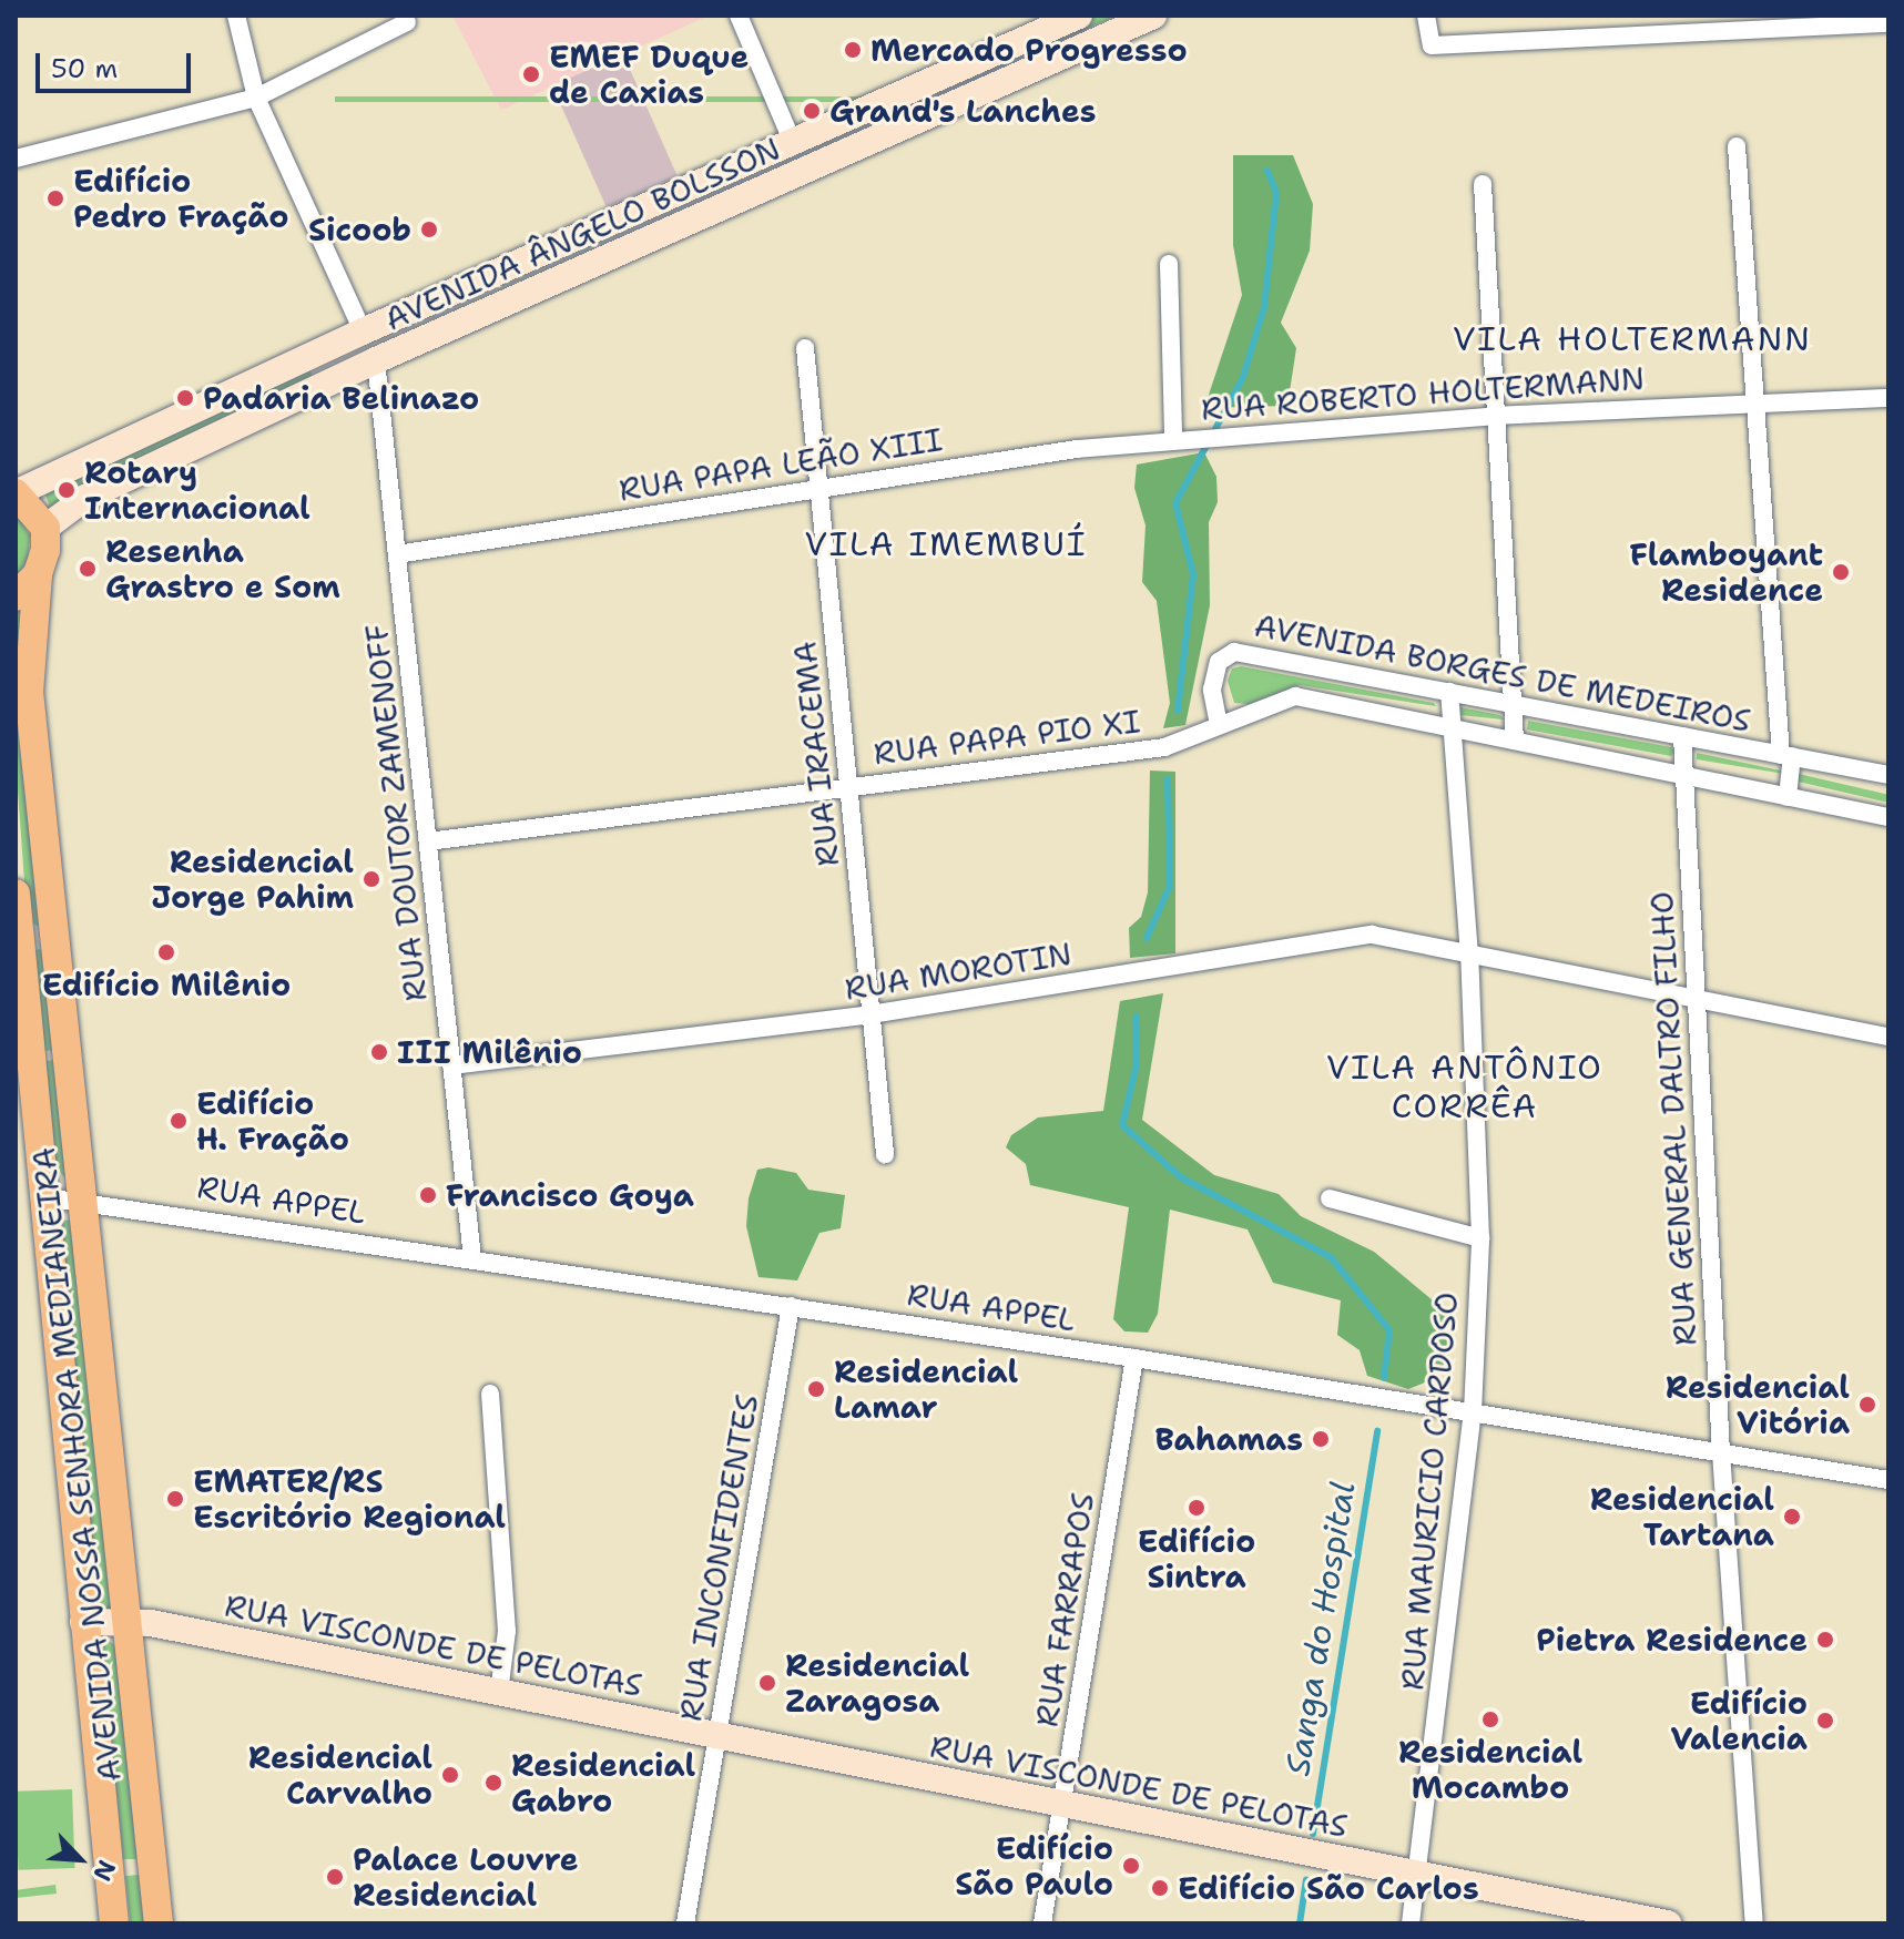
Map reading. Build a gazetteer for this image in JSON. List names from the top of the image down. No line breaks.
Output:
{"streets":{"main road":["AVENIDA ÂNGELO BOLSSON","AVENIDA NOSSA SENHORA MEDIANEIRA","RUA VISCONDE DE PELOTAS"],"street":["RUA ROBERTO HOLTERMANN","RUA PAPA LEÃO XIII","AVENIDA BORGES DE MEDEIROS","RUA PAPA PIO XI","RUA IRACEMA","RUA DOUTOR ZAMENOFF","RUA MOROTIN","RUA GENERAL DALTRO FILHO","RUA APPEL","RUA MAURICIO CARDOSO","RUA INCONFIDENTES","RUA FARRAPOS"]},"crossings":[["AVENIDA ÂNGELO BOLSSON","RUA DOUTOR ZAMENOFF"],["AVENIDA ÂNGELO BOLSSON","AVENIDA NOSSA SENHORA MEDIANEIRA"],["RUA ROBERTO HOLTERMANN","RUA PAPA LEÃO XIII"],["RUA PAPA LEÃO XIII","RUA IRACEMA"],["RUA PAPA LEÃO XIII","RUA DOUTOR ZAMENOFF"],["AVENIDA BORGES DE MEDEIROS","RUA PAPA PIO XI"],["AVENIDA BORGES DE MEDEIROS","RUA GENERAL DALTRO FILHO"],["AVENIDA BORGES DE MEDEIROS","RUA MAURICIO CARDOSO"],["RUA PAPA PIO XI","RUA IRACEMA"],["RUA PAPA PIO XI","RUA DOUTOR ZAMENOFF"],["RUA IRACEMA","RUA MOROTIN"],["RUA DOUTOR ZAMENOFF","RUA MOROTIN"],["RUA DOUTOR ZAMENOFF","RUA APPEL"],["RUA MOROTIN","RUA GENERAL DALTRO FILHO"],["RUA MOROTIN","RUA MAURICIO CARDOSO"],["RUA GENERAL DALTRO FILHO","RUA APPEL"],["RUA APPEL","AVENIDA NOSSA SENHORA MEDIANEIRA"],["RUA APPEL","RUA MAURICIO CARDOSO"],["RUA APPEL","RUA INCONFIDENTES"],["RUA APPEL","RUA FARRAPOS"],["AVENIDA NOSSA SENHORA MEDIANEIRA","RUA VISCONDE DE PELOTAS"],["RUA MAURICIO CARDOSO","RUA VISCONDE DE PELOTAS"],["RUA INCONFIDENTES","RUA VISCONDE DE PELOTAS"],["RUA FARRAPOS","RUA VISCONDE DE PELOTAS"]],"districts":["VILA HOLTERMANN","VILA IMEMBUÍ","VILA ANTÔNIO CORRÊA"],"water":["Sanga do Hospital"],"places":["Mercado Progresso","EMEF Duque de Caxias","Grand's Lanches","Edifício Pedro Fração","Sicoob","Padaria Belinazo","Rotary Internacional","Resenha Grastro e Som","Flamboyant Residence","Residencial Jorge Pahim","Edifício Milênio","III Milênio","Edifício H. Fração","Francisco Goya","Residencial Lamar","Residencial Vitória","Bahamas","EMATER/RS Escritório Regional","Edifício Sintra","Residencial Tartana","Pietra Residence","Residencial Zaragosa","Residencial Mocambo","Edifício Valencia","Residencial Carvalho","Residencial Gabro","Edifício São Paulo","Palace Louvre Residencial","Edifício São Carlos"],"scale_bar":"50 m","north":"bottom right"}
